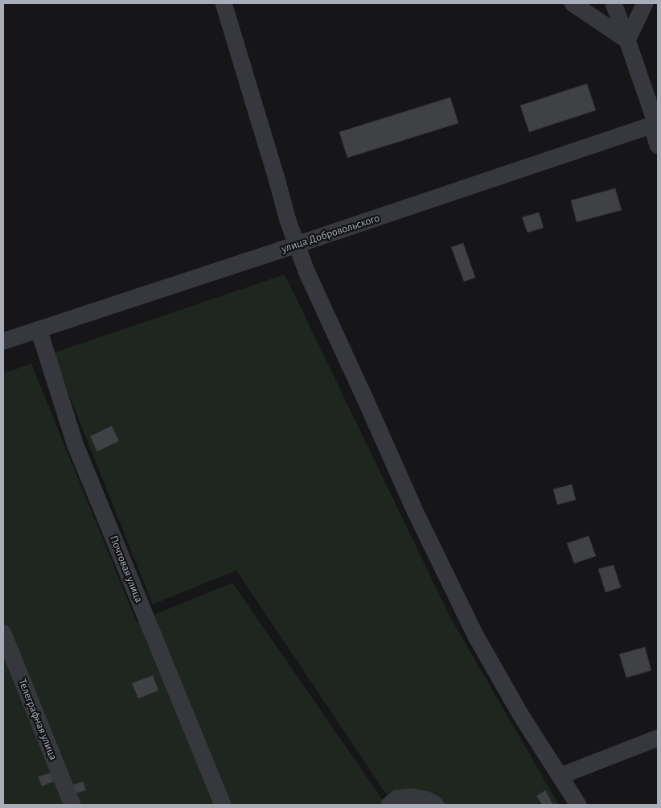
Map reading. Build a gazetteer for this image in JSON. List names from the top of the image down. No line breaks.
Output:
{"streets":{"street":["улица Добровольского","Почтовая улица","Телеграфная улица"]},"crossings":[["улица Добровольского","Почтовая улица"]]}
